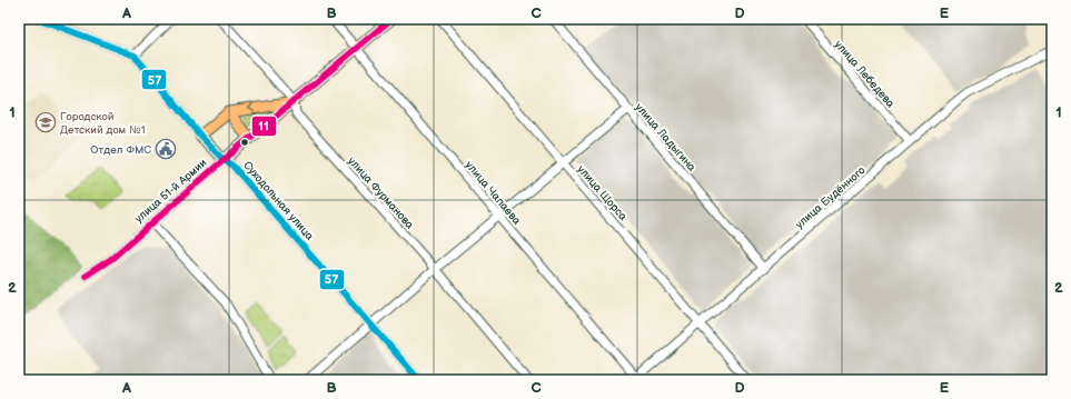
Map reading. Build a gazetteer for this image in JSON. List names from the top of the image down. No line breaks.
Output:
{"streets":{"main road":["улица 51-й Армии","Суходольная улица"],"street":["улица Лебедева","улица Ладыгина","улица Фурманова","улица Чапаева","улица Щорса","улица Будённого"]},"crossings":[["улица Лебедева","улица Будённого"],["улица Ладыгина","улица Будённого"],["улица 51-й Армии","улица Фурманова"],["улица 51-й Армии","улица Чапаева"],["улица 51-й Армии","Суходольная улица"],["улица Чапаева","улица Будённого"],["улица Щорса","улица Будённого"]],"places":{"school or university":["Городской Детский дом №1"],"public building":["Отдел ФМС"]},"lines":["transit line 57","transit line 11"],"grid":{"columns":["A","B","C","D","E"],"rows":["1","2"]}}
